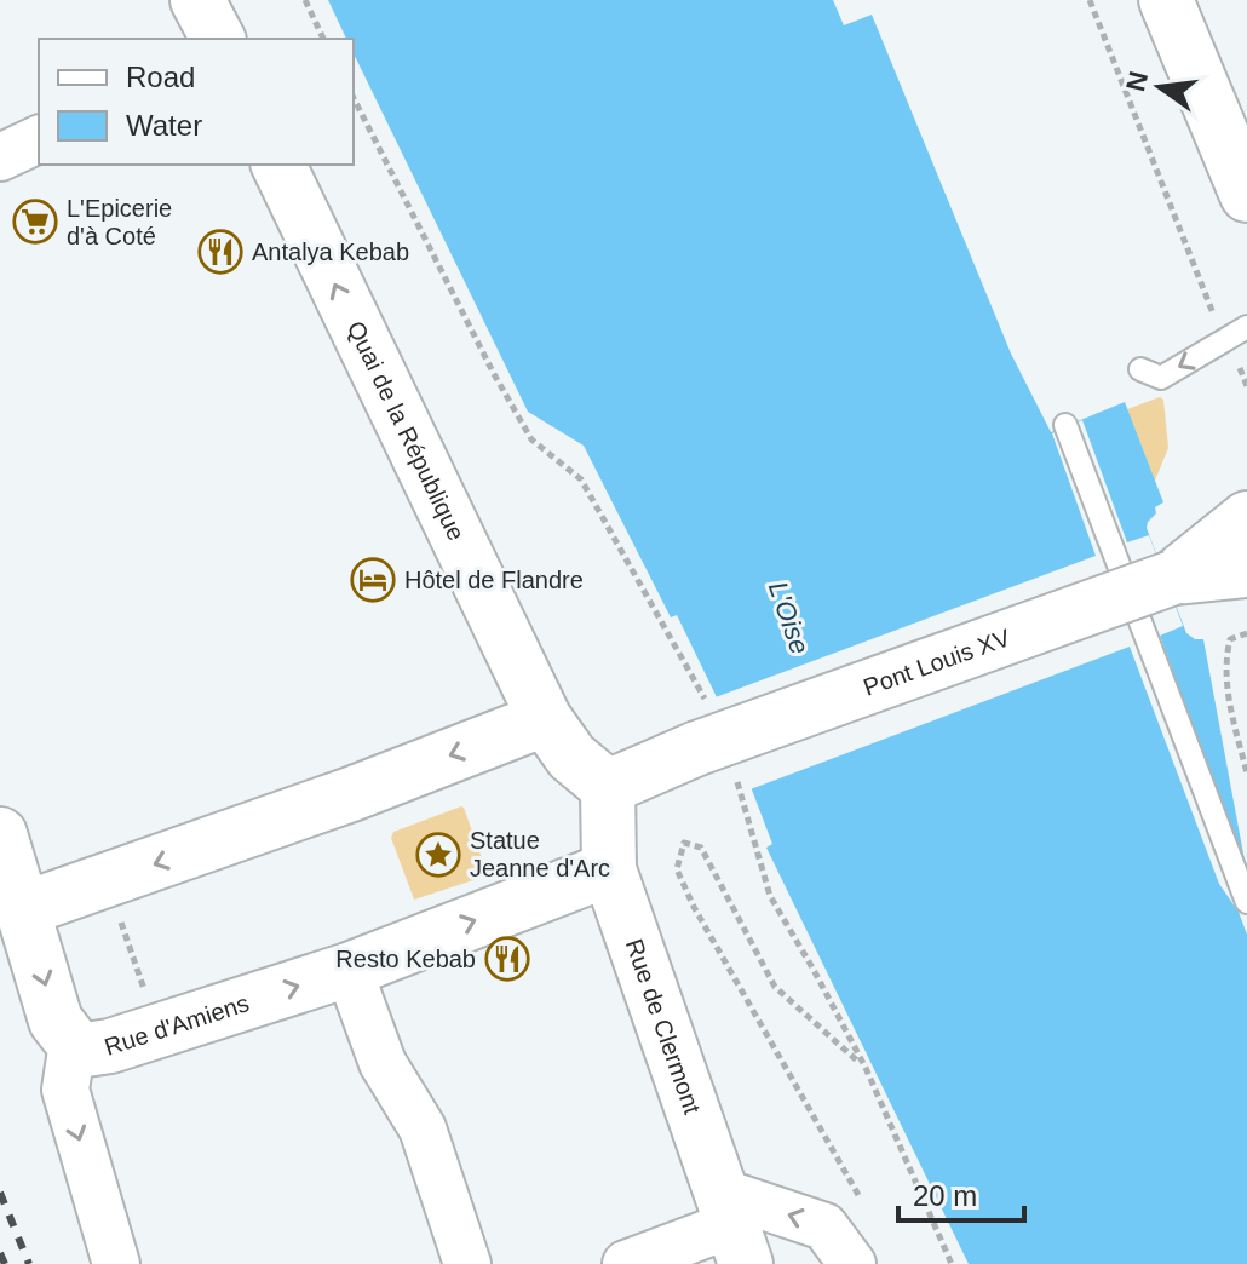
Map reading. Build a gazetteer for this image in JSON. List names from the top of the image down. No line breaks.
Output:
{"streets":{"street":["Quai de la République","Pont Louis XV","Rue d'Amiens","Rue de Clermont"]},"crossings":[["Quai de la République","Pont Louis XV"],["Quai de la République","Rue de Clermont"],["Pont Louis XV","Rue de Clermont"],["Rue d'Amiens","Rue de Clermont"]],"one_way":["Quai de la République"],"water":["L'Oise"],"places":{"supermarket":["L'Epicerie d'à Coté"],"restaurant":["Antalya Kebab","Resto Kebab"],"hotel":["Hôtel de Flandre"],"place":["Statue Jeanne d'Arc"]},"legend":["Road","Water"],"scale_bar":"20 m","north":"left"}
